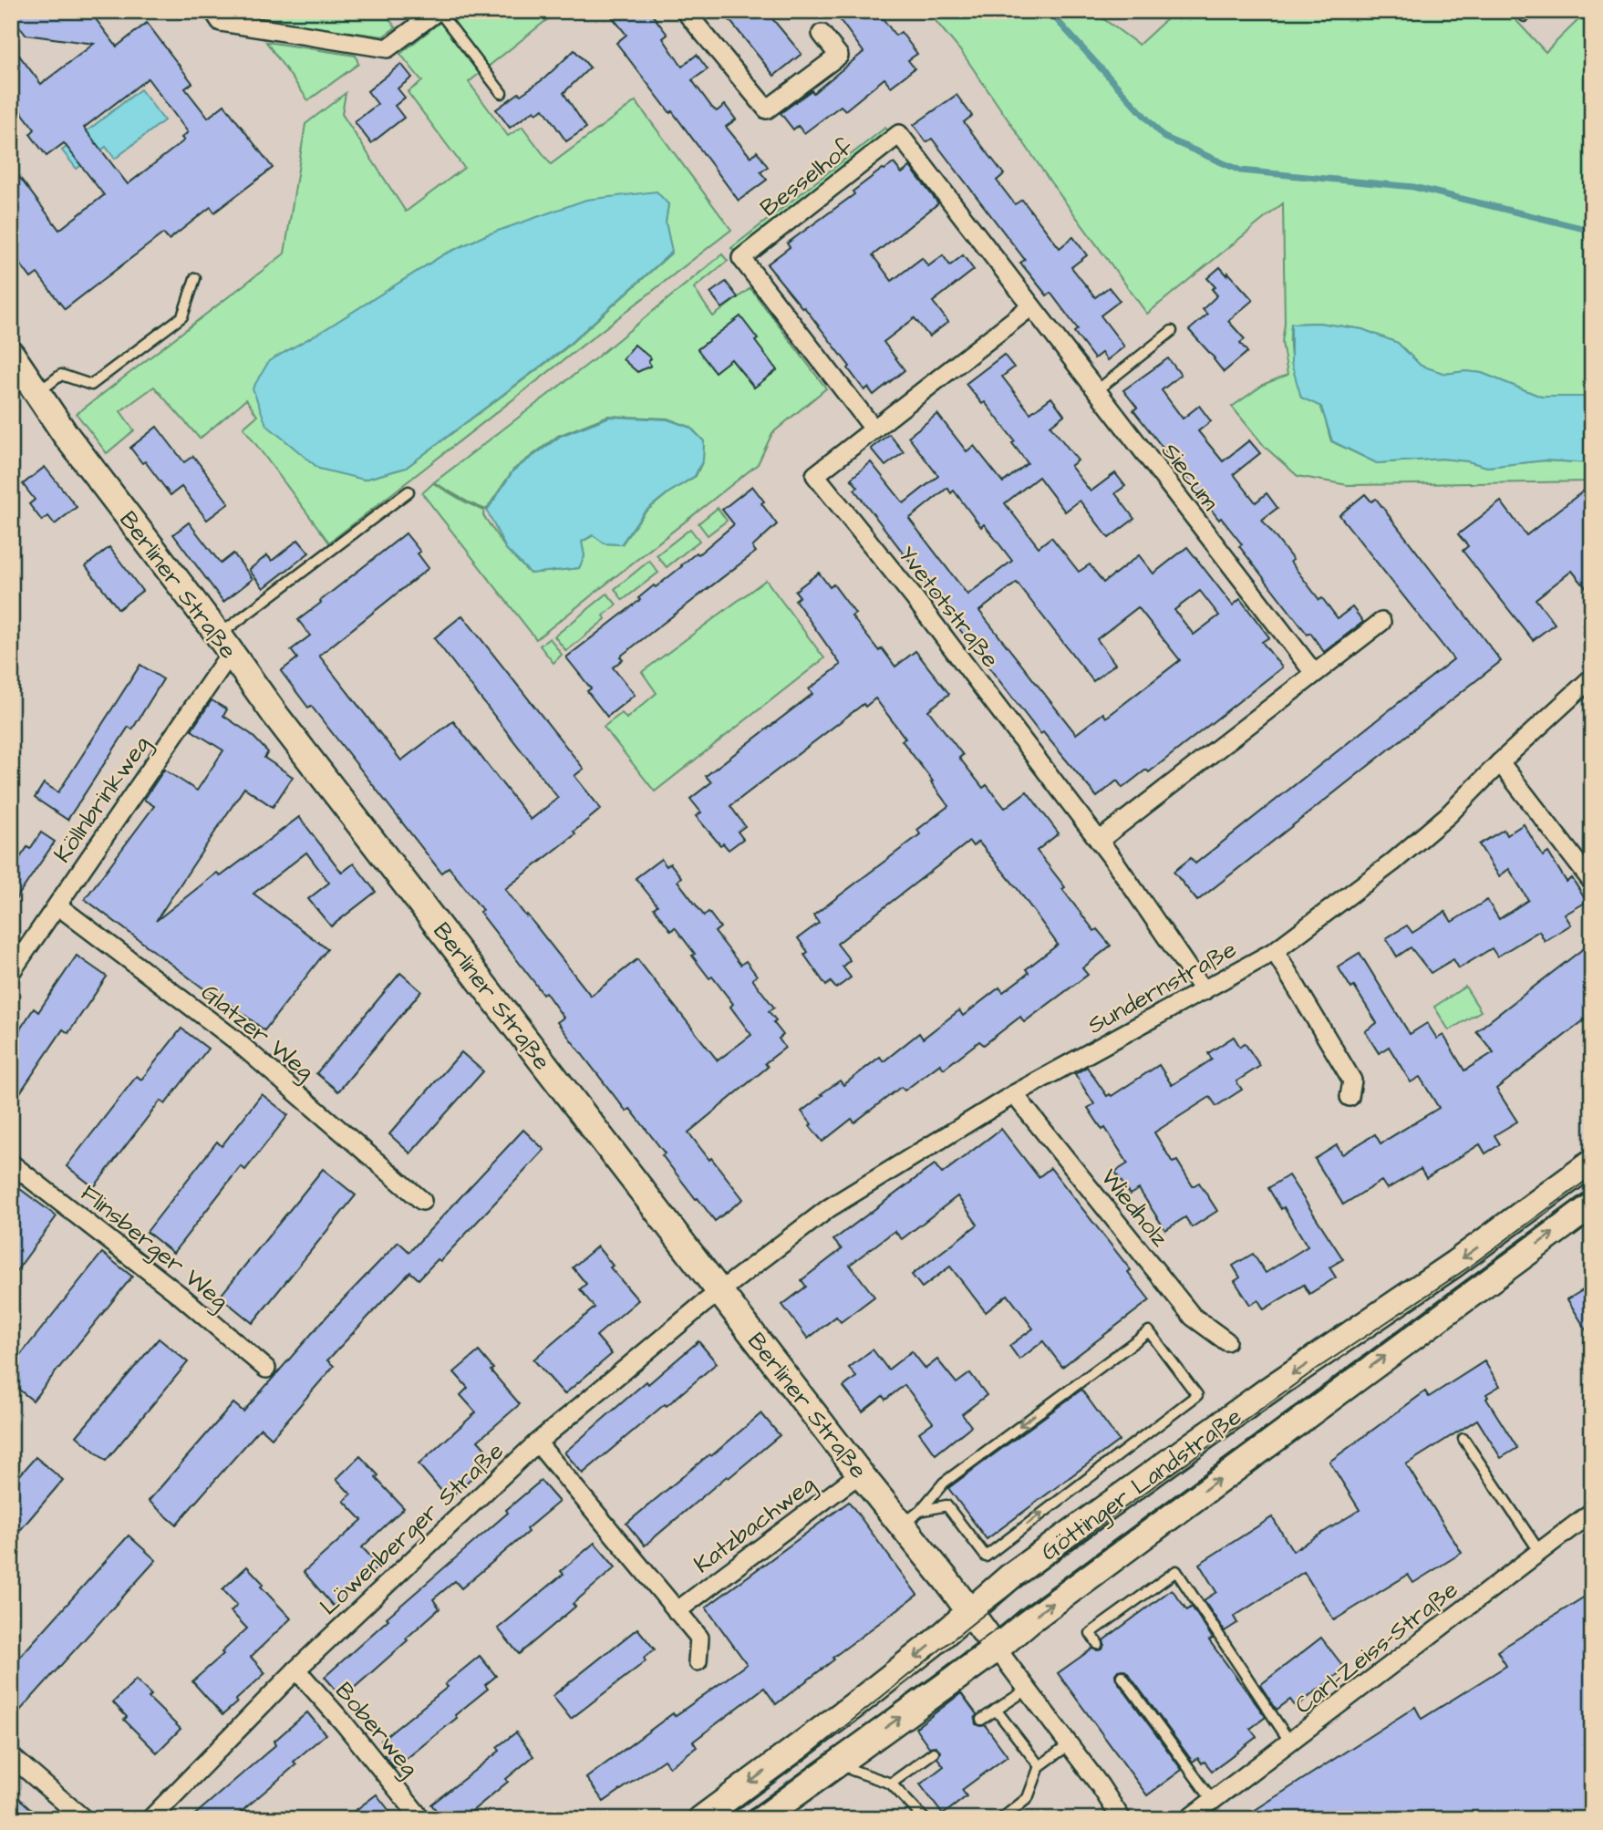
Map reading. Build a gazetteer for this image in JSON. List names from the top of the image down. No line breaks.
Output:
{"streets":{"street":["Besselhof","Siecum","Berliner Straße","Yvetotstraße","Köllnbrinkweg","Sundernstraße","Glatzer Weg","Wiedholz","Flinsberger Weg","Göttinger Landstraße","Katzbachweg","Löwenberger Straße","Carl-Zeiss-Straße","Boberweg"]},"crossings":[["Besselhof","Siecum"],["Besselhof","Yvetotstraße"],["Siecum","Yvetotstraße"],["Berliner Straße","Köllnbrinkweg"],["Berliner Straße","Sundernstraße"],["Berliner Straße","Göttinger Landstraße"],["Berliner Straße","Katzbachweg"],["Berliner Straße","Löwenberger Straße"],["Yvetotstraße","Sundernstraße"],["Köllnbrinkweg","Glatzer Weg"],["Sundernstraße","Wiedholz"],["Sundernstraße","Löwenberger Straße"],["Löwenberger Straße","Boberweg"]]}
